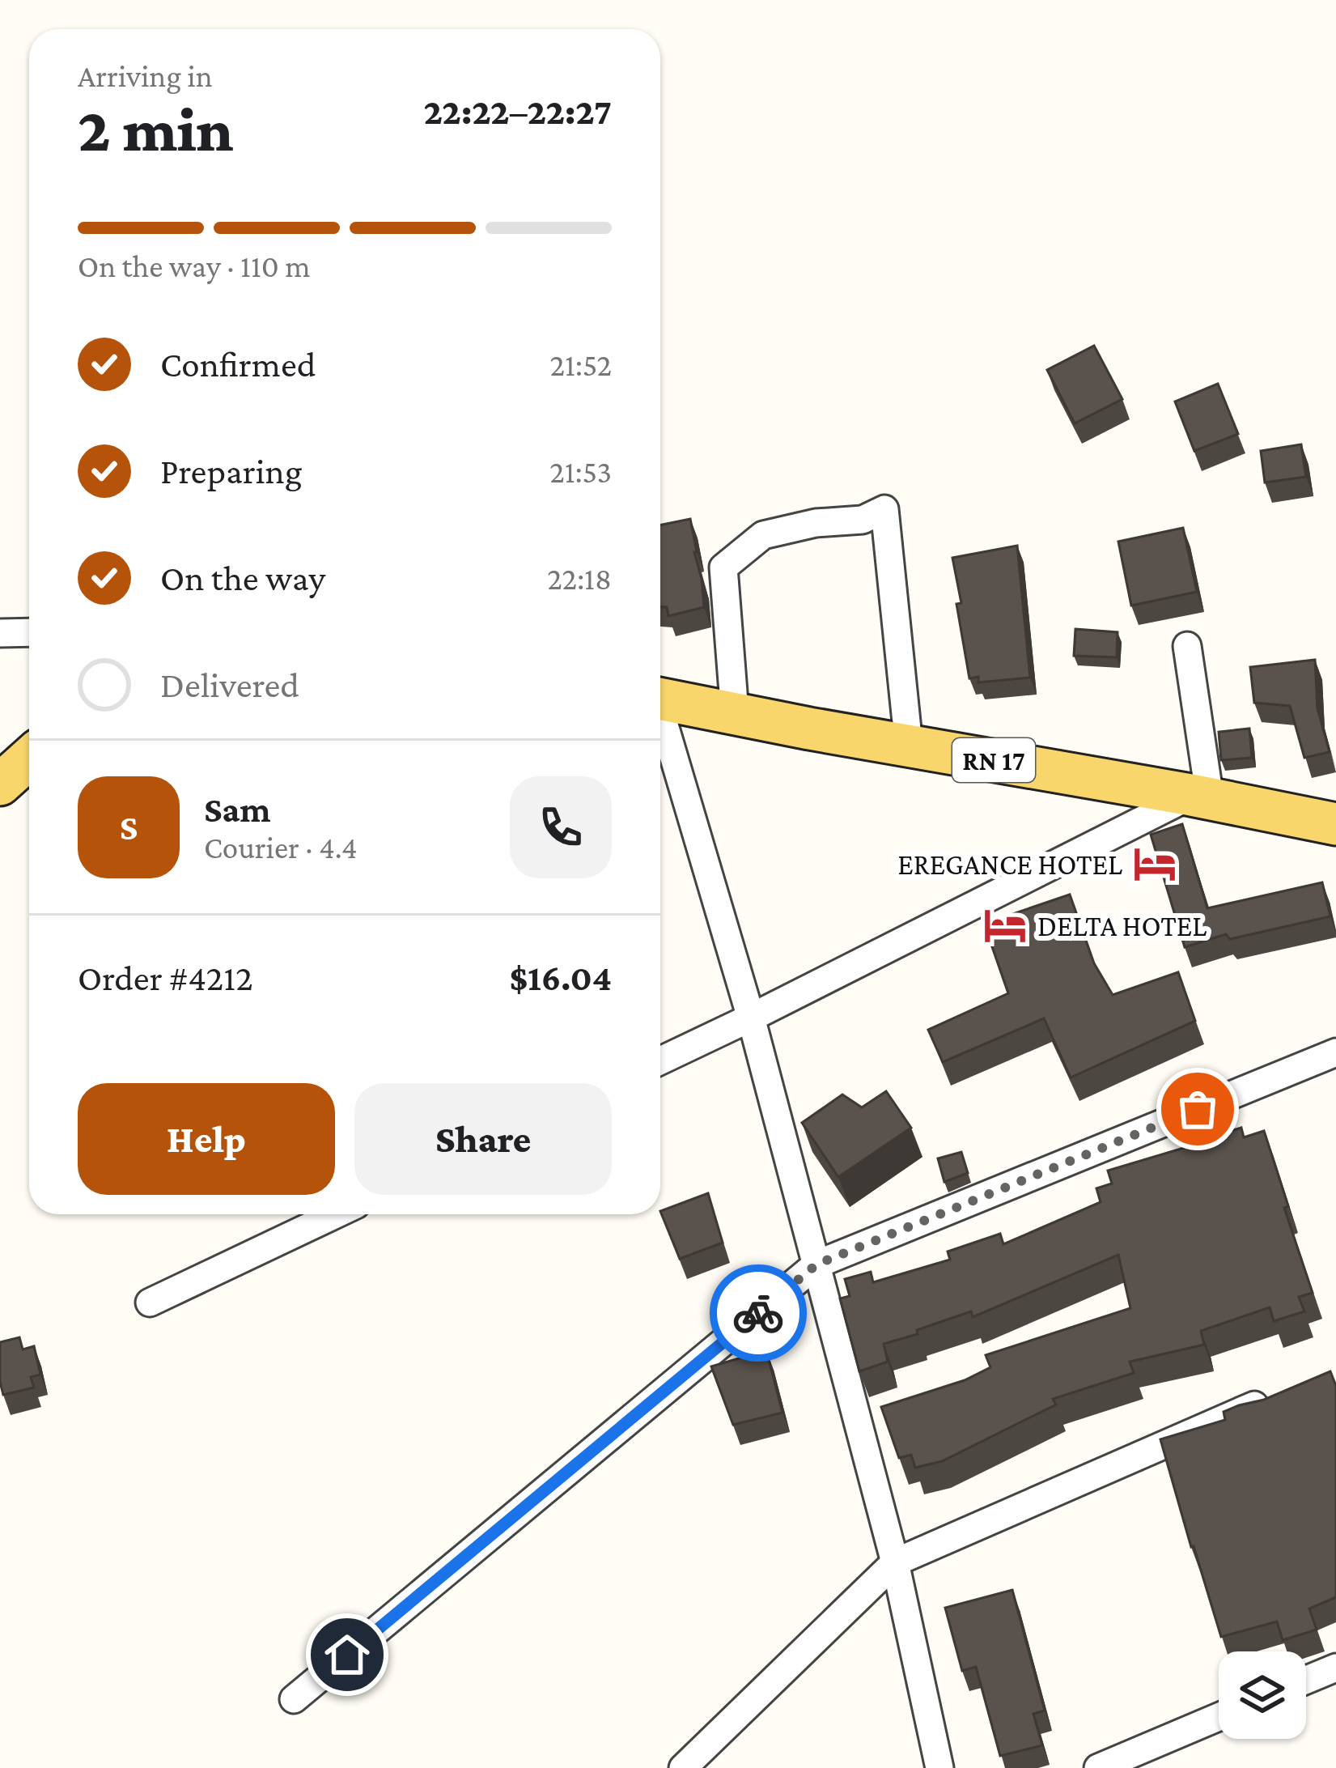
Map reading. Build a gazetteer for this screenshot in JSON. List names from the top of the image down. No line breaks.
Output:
{"streets":{"main road":["RN 17"]},"places":{"hotel":["EREGANCE HOTEL","DELTA HOTEL"]},"page":{"heading":["2 min","Arriving in","22:22–22:27"],"panel":["Sam","Courier · 4.4","Order #4212","$16.04"],"bar":"On the way · 110 m","list":[["Confirmed","21:52"],["Preparing","21:53"],["On the way","22:18"],"Delivered"],"round":"S","buttons":["Help","Share"]}}
